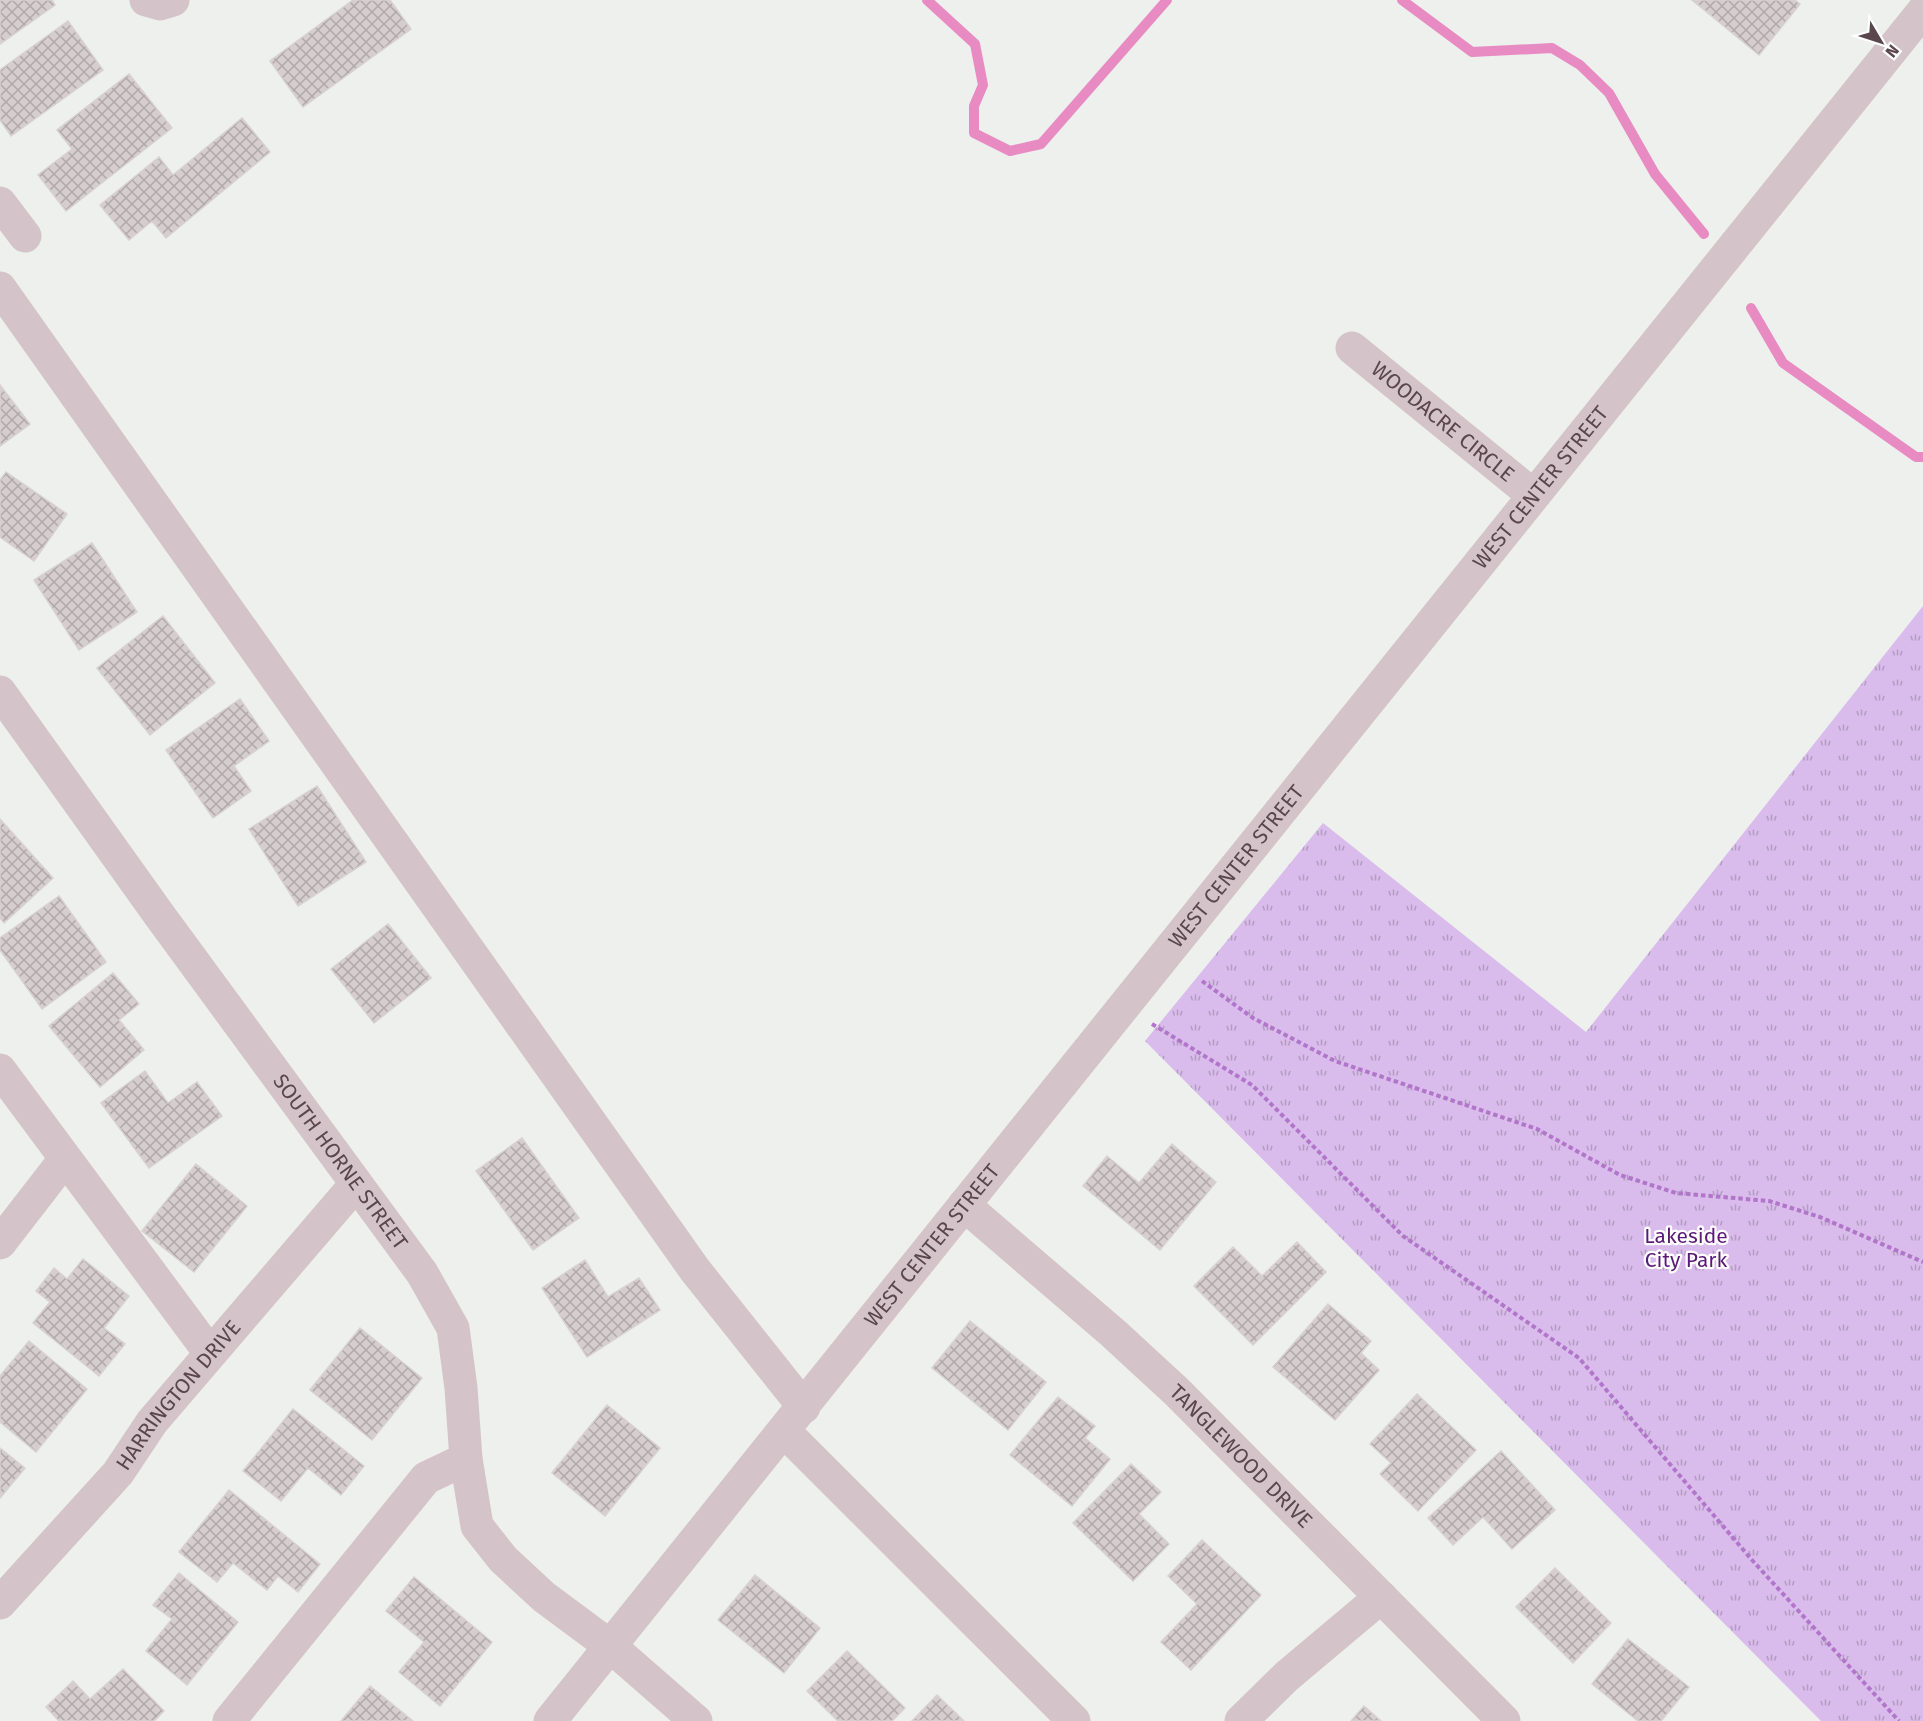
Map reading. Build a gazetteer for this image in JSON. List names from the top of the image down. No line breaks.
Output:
{"streets":{"street":["WOODACRE CIRCLE","WEST CENTER STREET","SOUTH HORNE STREET","HARRINGTON DRIVE","TANGLEWOOD DRIVE"]},"crossings":[["WOODACRE CIRCLE","WEST CENTER STREET"],["WEST CENTER STREET","SOUTH HORNE STREET"],["WEST CENTER STREET","TANGLEWOOD DRIVE"],["SOUTH HORNE STREET","HARRINGTON DRIVE"]],"parks":["Lakeside City Park"],"north":"bottom right"}
